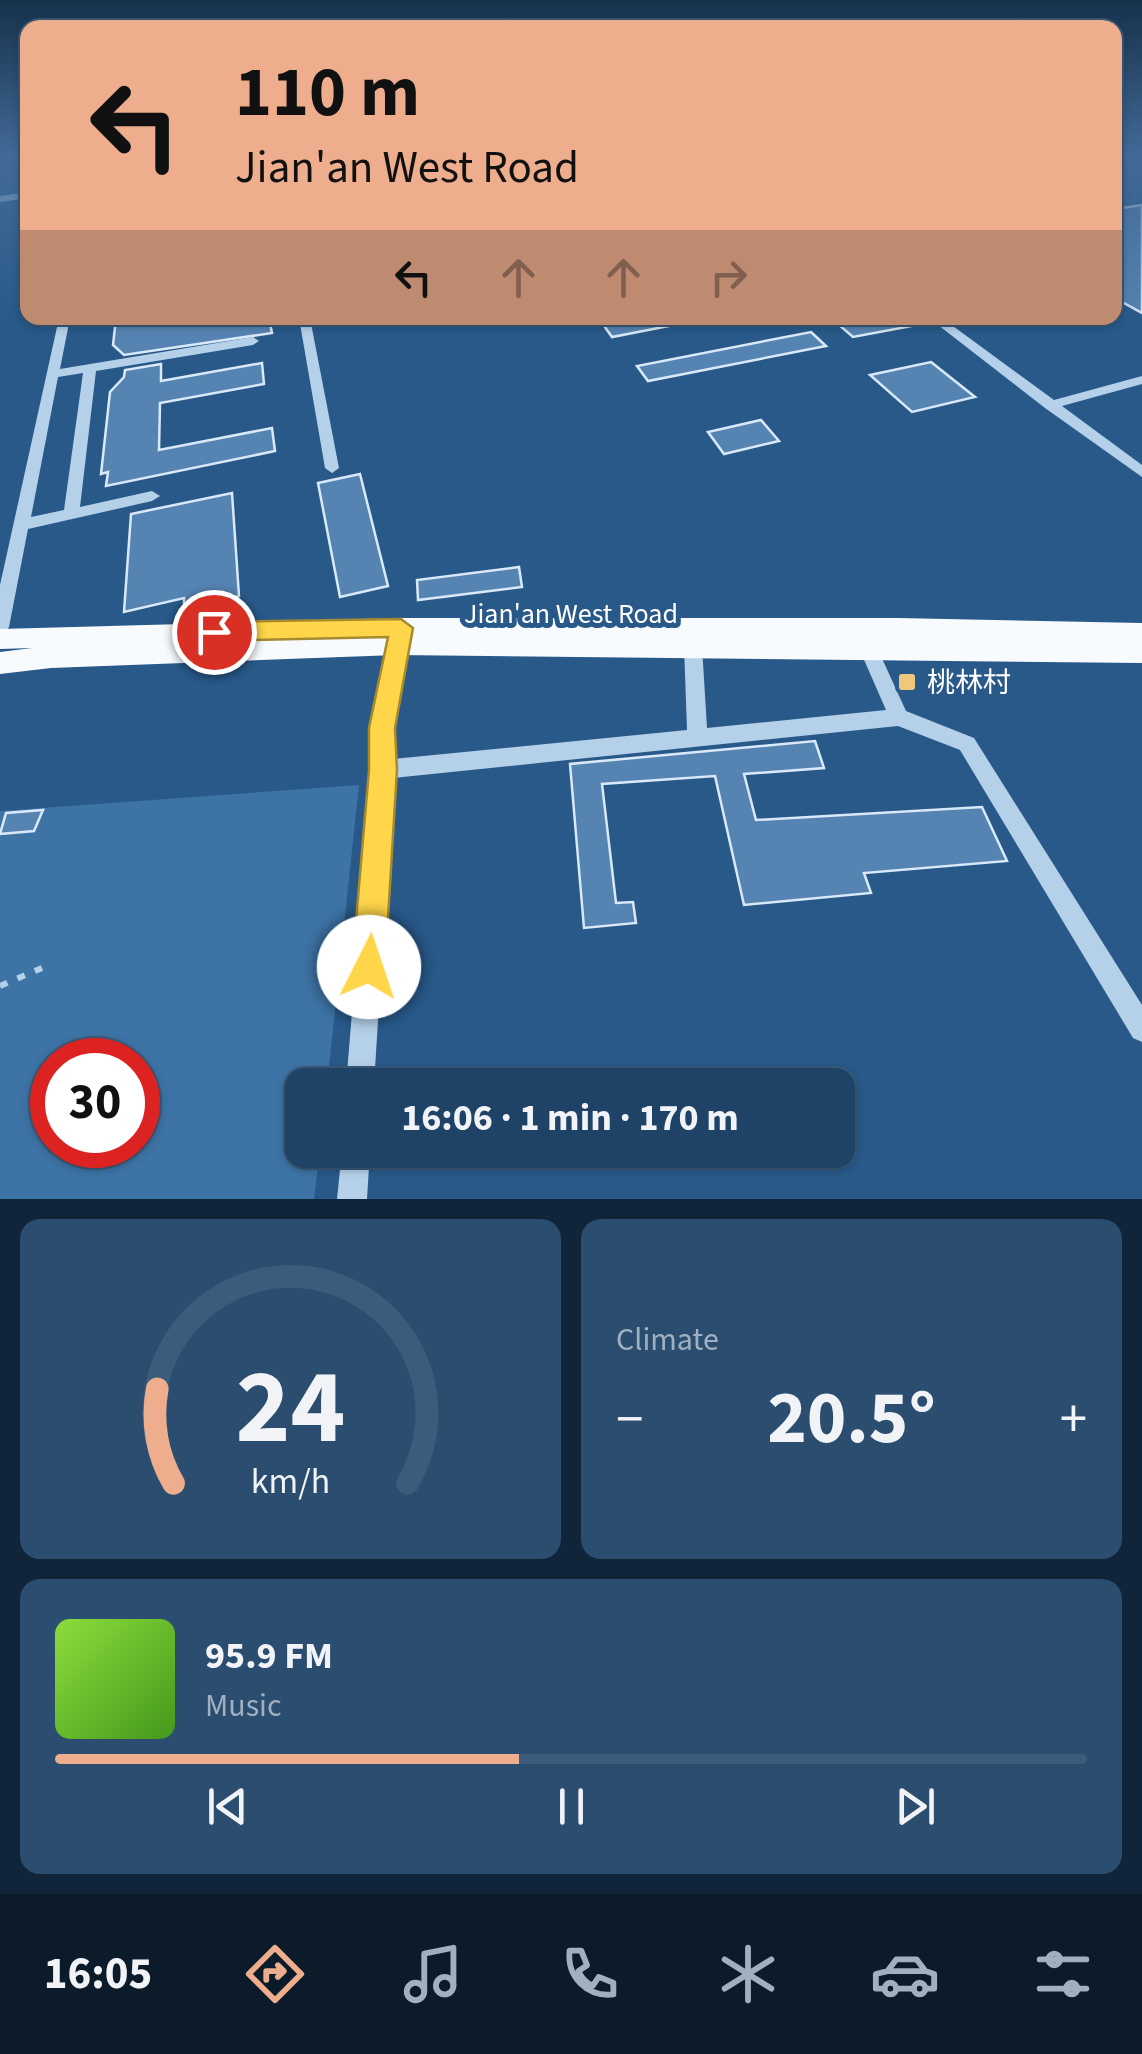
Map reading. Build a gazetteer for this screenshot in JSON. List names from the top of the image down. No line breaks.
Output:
{"streets":{"main road":["Jian'an West Road"]},"places":{"transit":["桃林村"]},"page":{"turn":["110 m","Jian'an West Road"],"limit":"30","trip":"16:06 · 1 min · 170 m","tile":"Climate","heat":["−","20.5°","+"],"song":["95.9 FM","Music"],"tabs":"16:05","gauge":["24","km/h"]}}
